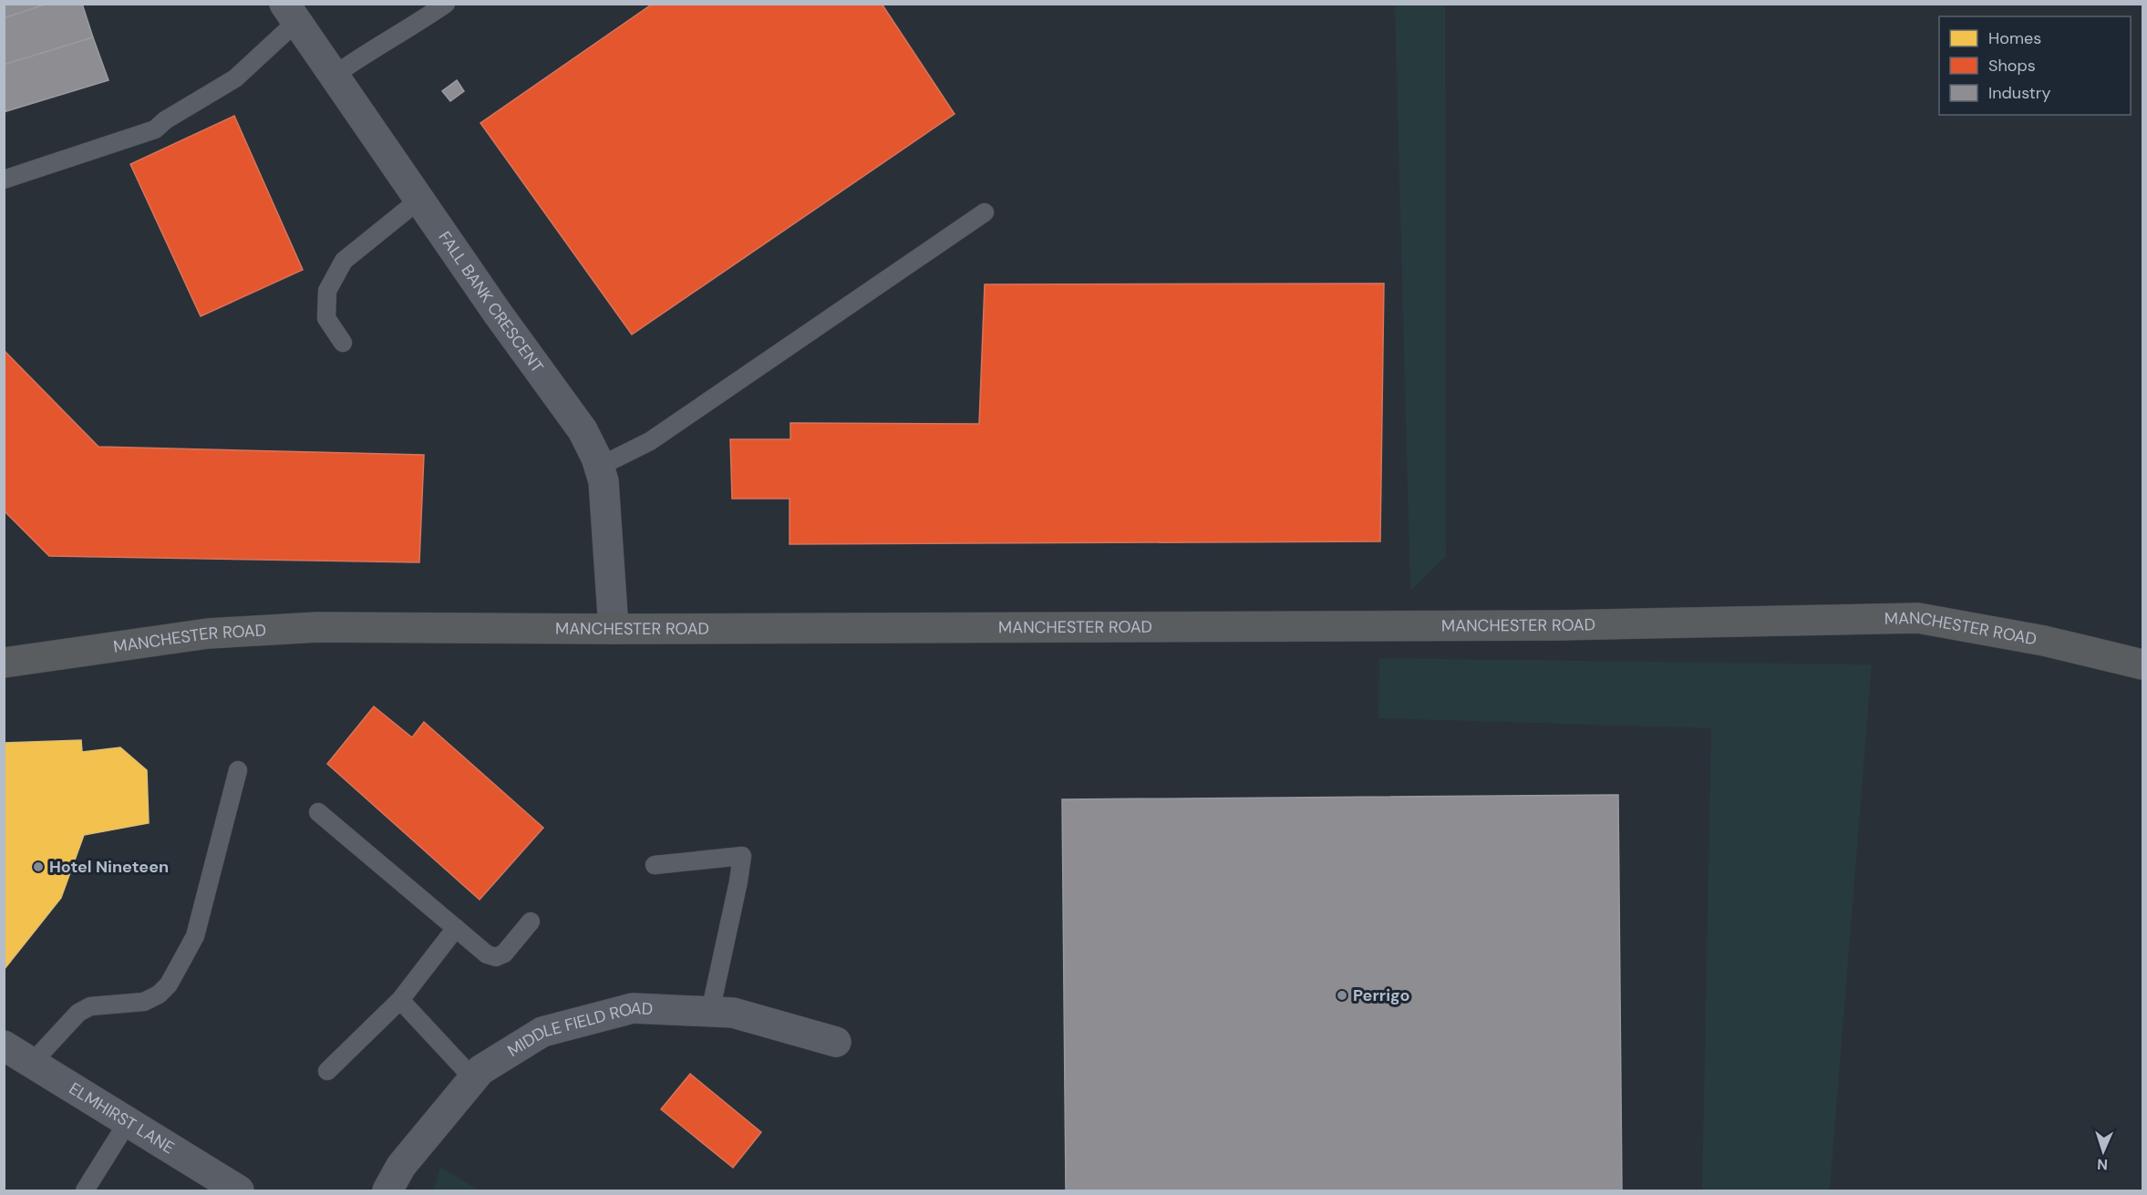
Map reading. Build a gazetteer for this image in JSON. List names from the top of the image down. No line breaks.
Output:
{"streets":{"highway":["MANCHESTER ROAD"],"street":["FALL BANK CRESCENT","MIDDLE FIELD ROAD","ELMHIRST LANE"]},"crossings":[["FALL BANK CRESCENT","MANCHESTER ROAD"]],"places":["Hotel Nineteen","Perrigo"],"legend":["Homes","Shops","Industry"],"north":"bottom"}
